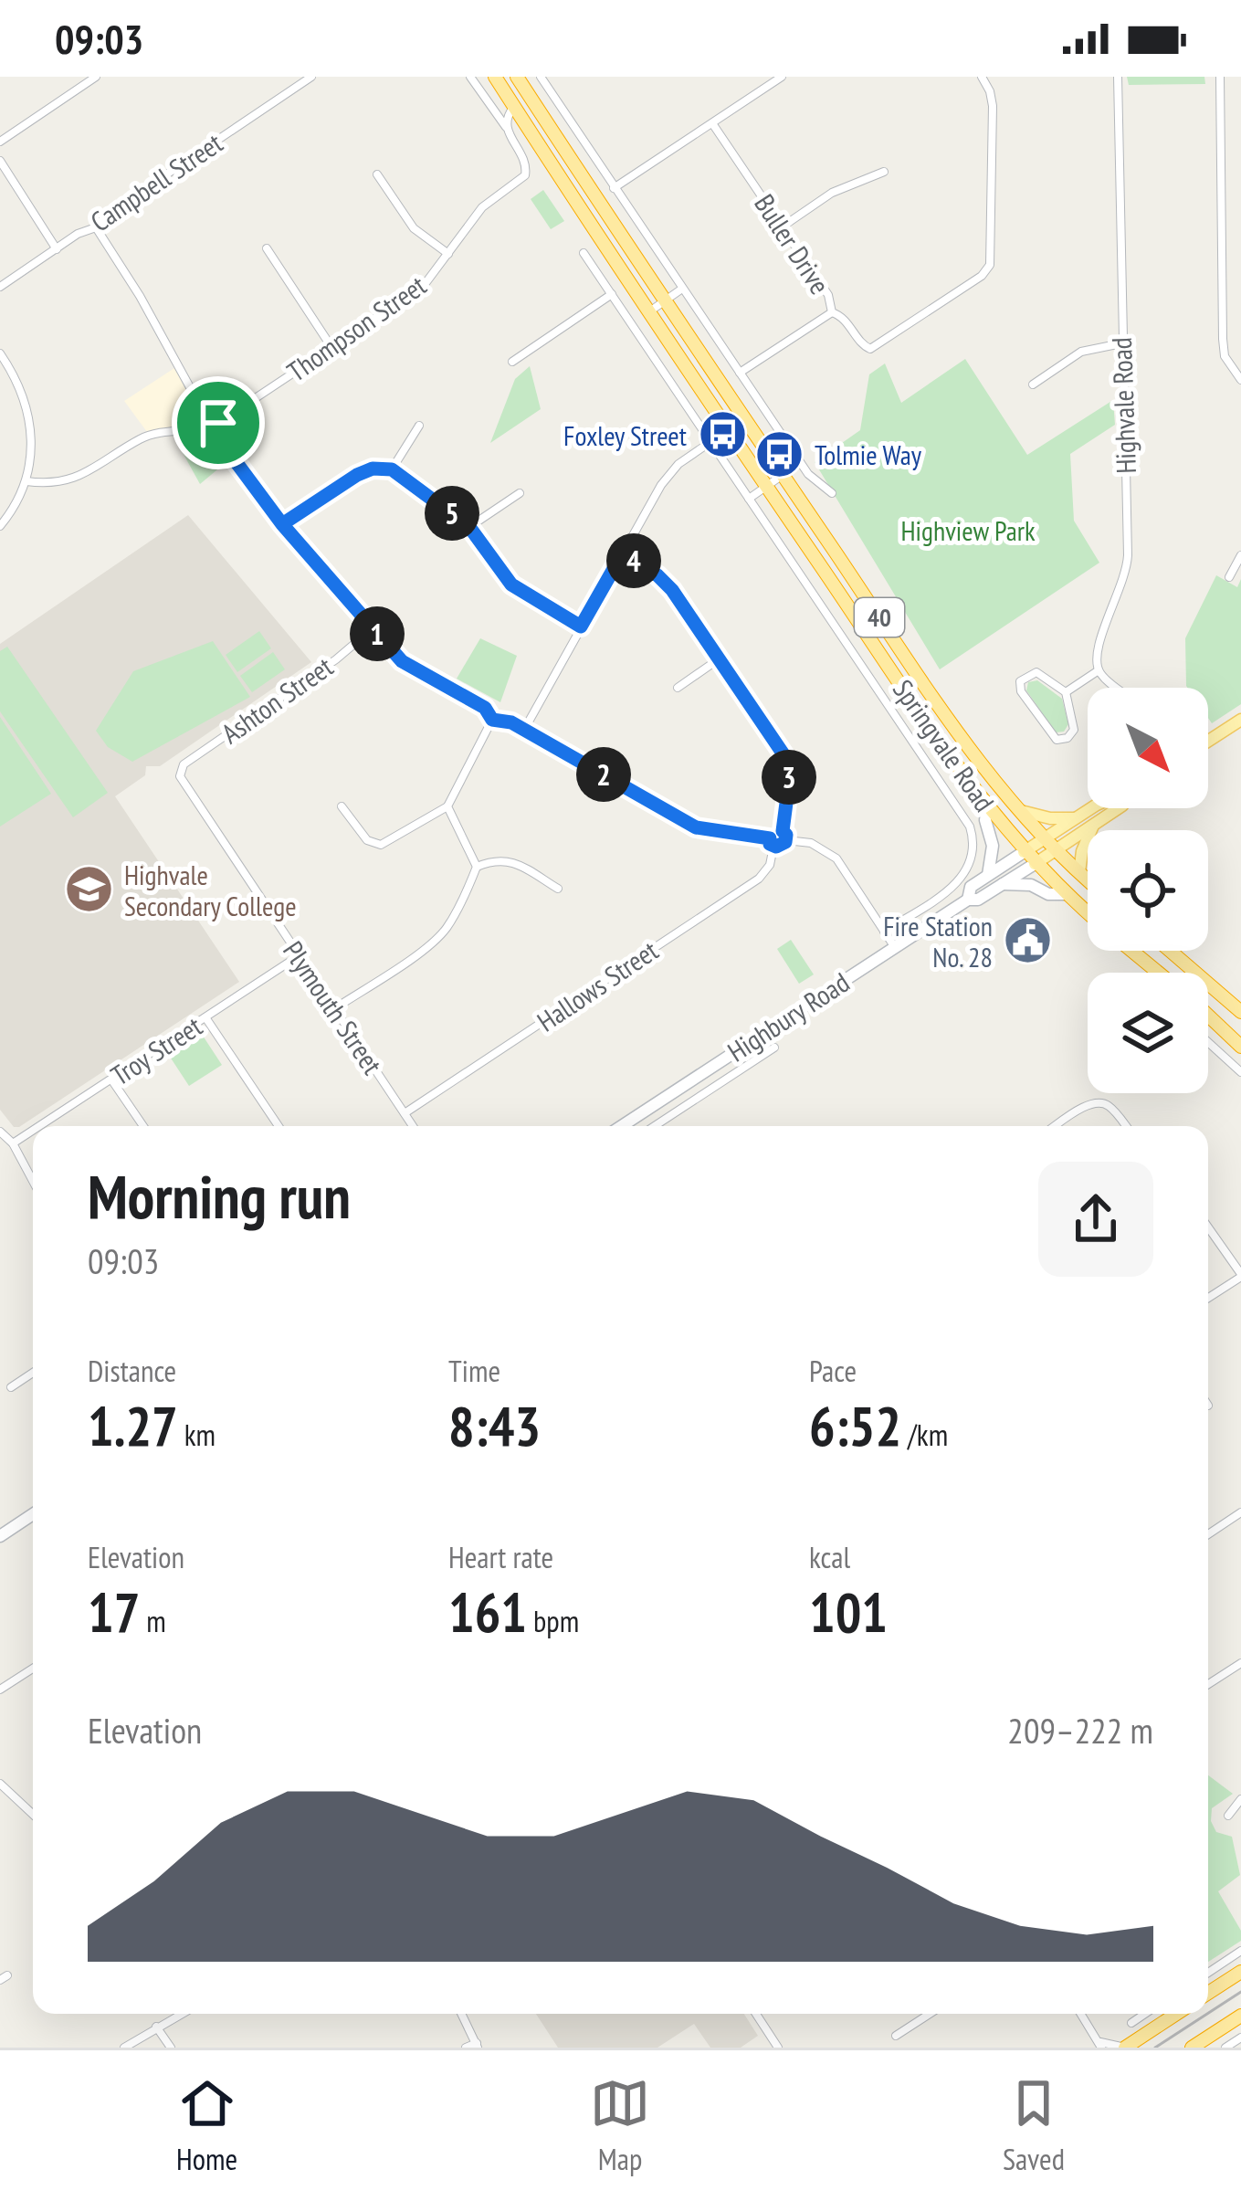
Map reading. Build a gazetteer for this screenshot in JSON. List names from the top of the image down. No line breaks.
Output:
{"streets":{"highway":["40","Springvale Road"],"main road":["Highbury Road"],"street":["Campbell Street","Buller Drive","Thompson Street","Highvale Road","Ashton Street","Hallows Street","Plymouth Street","Troy Street"]},"crossings":[["Ashton Street","Plymouth Street"],["Springvale Road","Highbury Road"],["Hallows Street","Plymouth Street"],["Plymouth Street","Troy Street"]],"parks":["Highview Park"],"places":{"bus stop":["Foxley Street","Tolmie Way"],"school or university":["Highvale Secondary College"],"public building":["Fire Station No. 28"]},"north":"bottom right","page":{"status":"09:03","pins":["5","4","1","2","3"],"heading":["Morning run","09:03"],"stats":[["Distance","1.27 km"],["Time","8:43"],["Pace","6:52 /km"],["Elevation","17 m"],["Heart rate","161 bpm"],["kcal","101"]],"chart":["Elevation","209–222 m"],"tabs":["Home","Map","Saved"]}}
